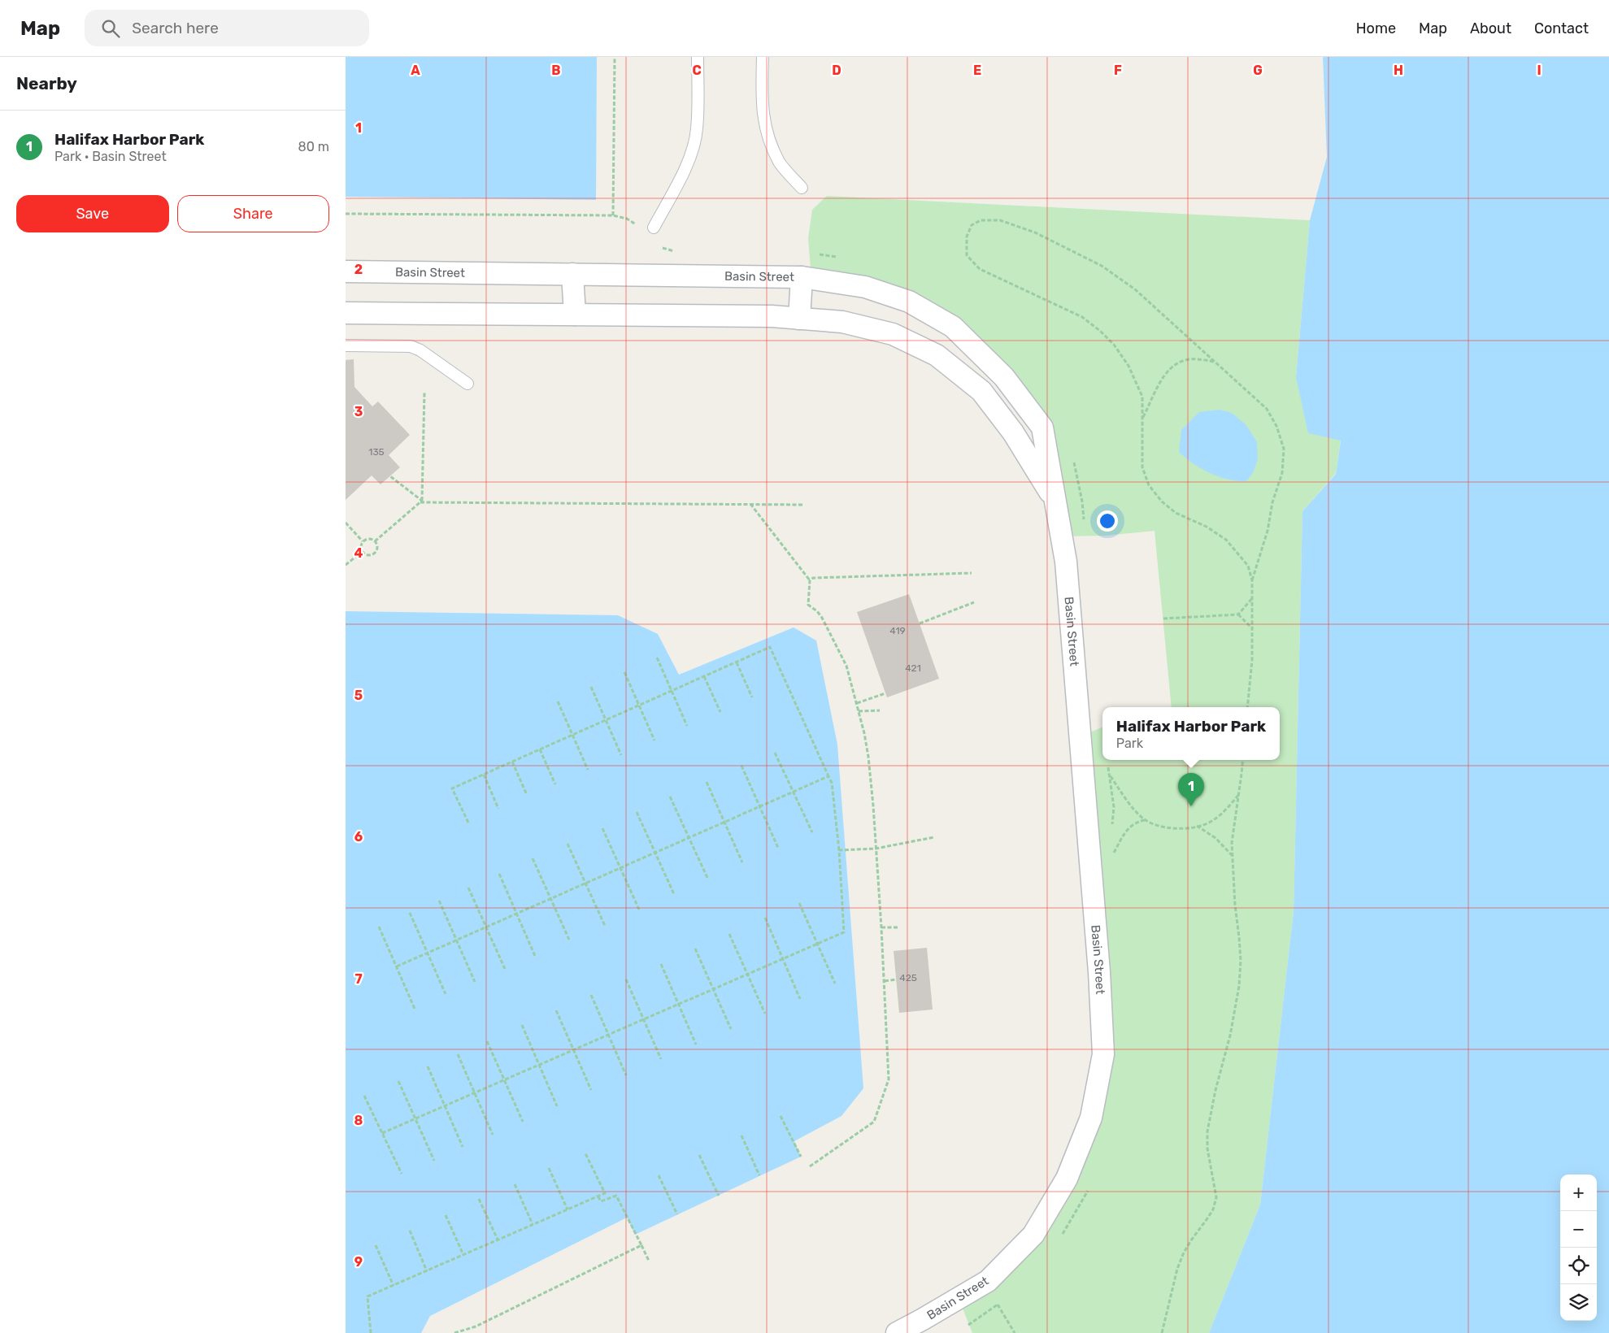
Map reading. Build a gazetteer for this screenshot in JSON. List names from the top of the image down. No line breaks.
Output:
{"streets":{"street":["Basin Street"]},"house_numbers":["135","419","421","425"],"page":{"header":"Map","search":"Search here","nav":["Home","Map","About","Contact"],"heading":"Nearby","list":[{"mark":"1","name":"Halifax Harbor Park","note":"Park · Basin Street","value":"80 m"}],"buttons":["Save","Share"],"popup":["Halifax Harbor Park","Park"],"pins":"1","map_buttons":["+","−"]},"grid":{"columns":["A","B","C","D","E","F","G","H","I"],"rows":["1","2","3","4","5","6","7","8","9"]}}
